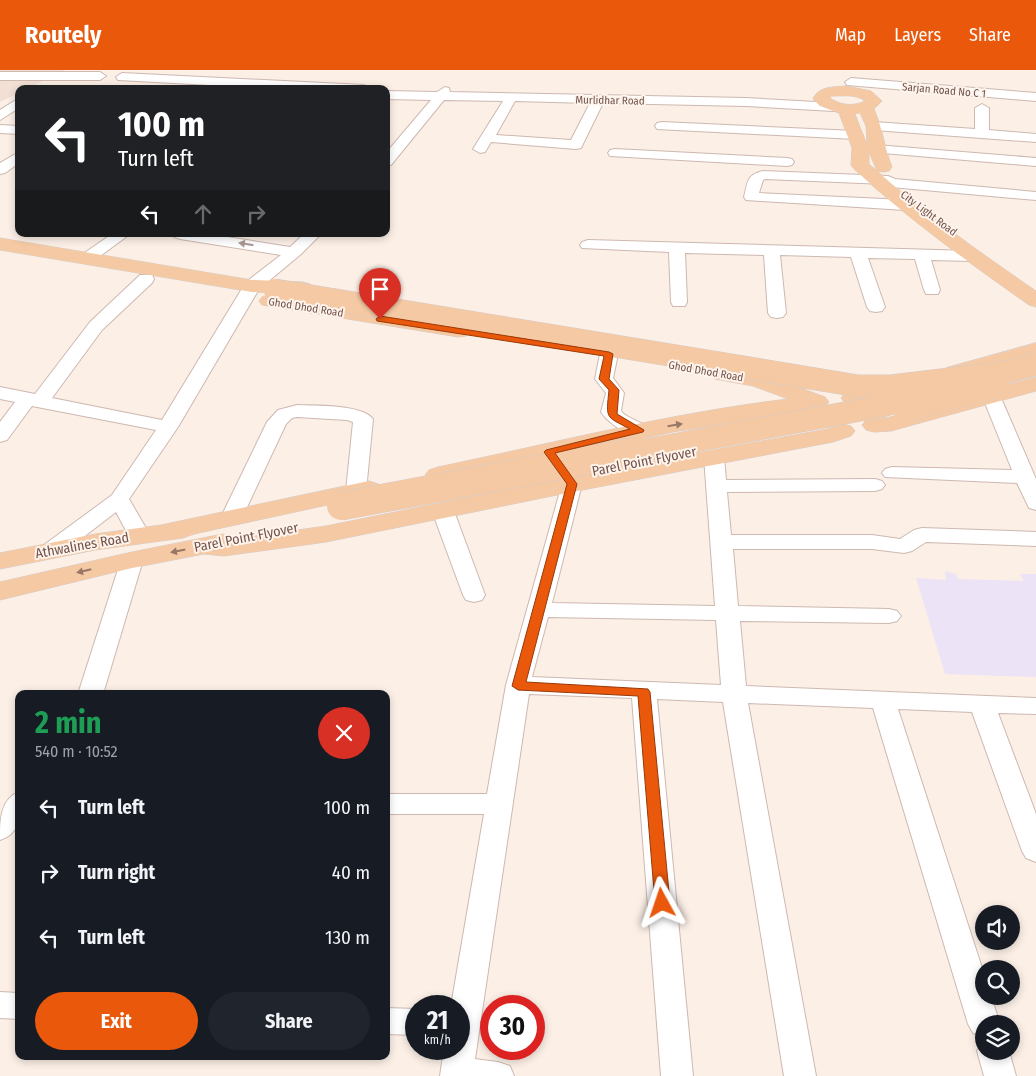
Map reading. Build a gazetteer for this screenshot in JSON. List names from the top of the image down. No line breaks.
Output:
{"streets":{"main road":["City Light Road","Ghod Dhod Road","Parel Point Flyover","Athwalines Road"],"street":["Sarjan Road No C 1","Murlidhar Road"]},"crossings":[["Sarjan Road No C 1","Murlidhar Road"],["Sarjan Road No C 1","City Light Road"],["Murlidhar Road","City Light Road"],["Ghod Dhod Road","Parel Point Flyover"],["Parel Point Flyover","Athwalines Road"]],"page":{"header":"Routely","nav":["Map","Layers","Share"],"turn":["100 m","Turn left"],"heading":["2 min","540 m · 10:52"],"list":[{"name":"Turn left","value":"100 m"},{"name":"Turn right","value":"40 m"},{"name":"Turn left","value":"130 m"}],"buttons":["Exit","Share"],"speed":"21 km/h","limit":"30"}}
